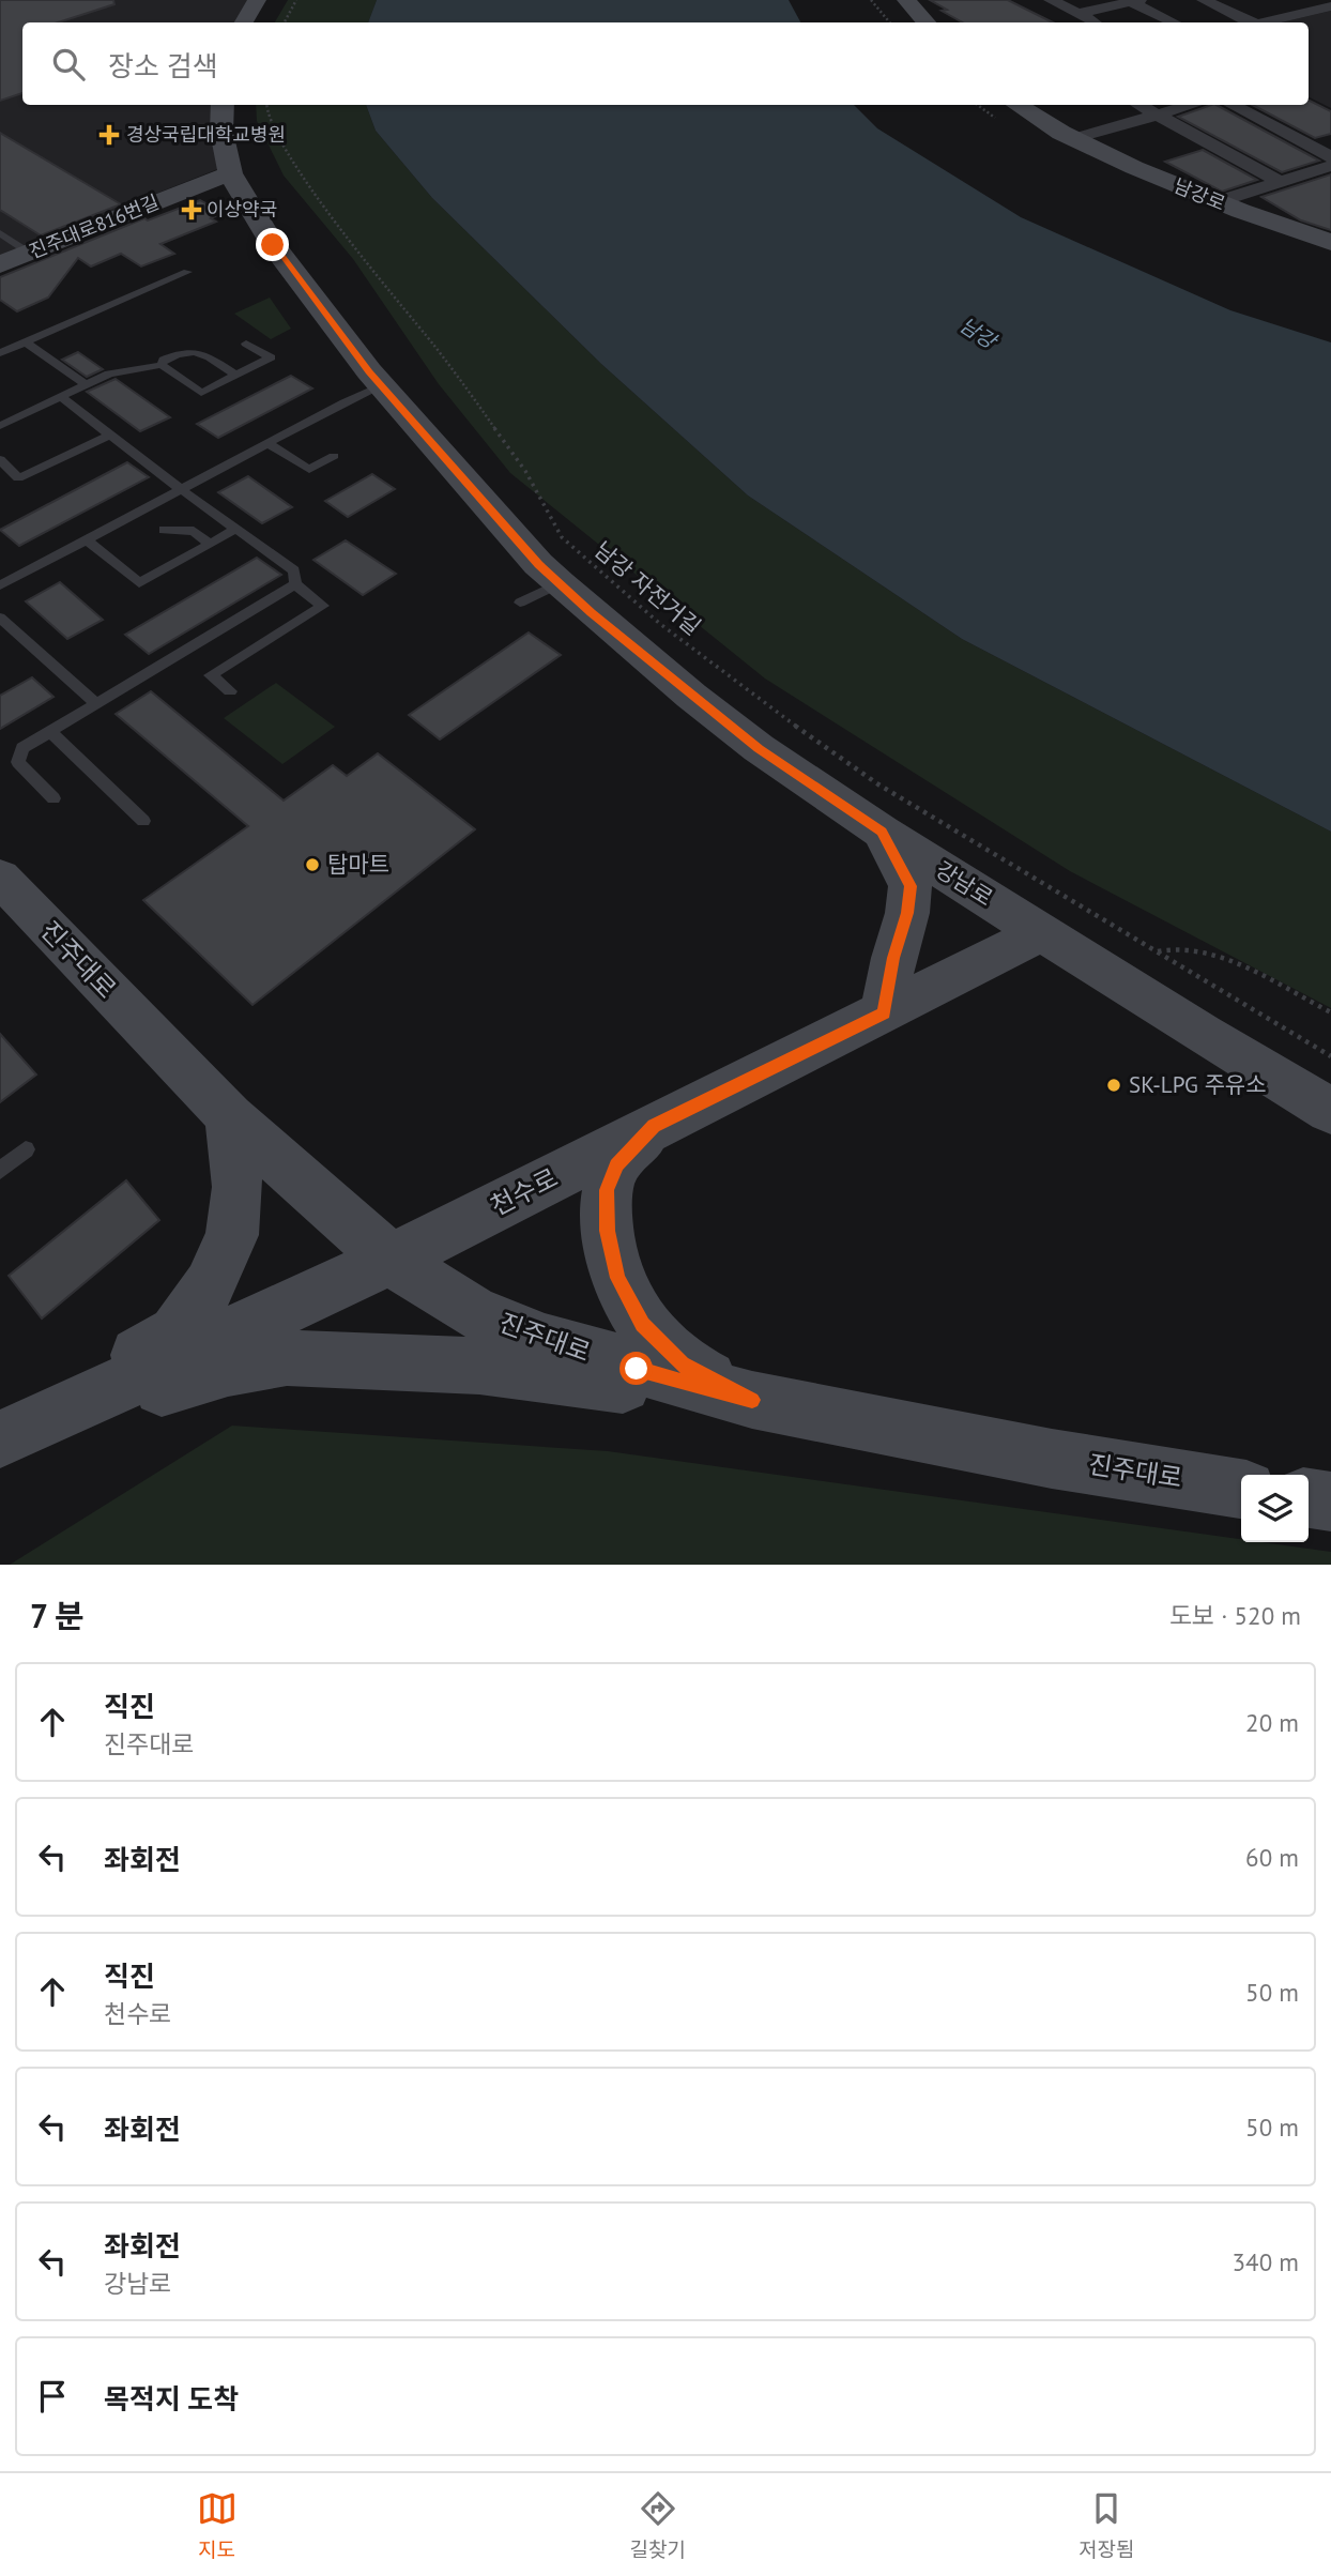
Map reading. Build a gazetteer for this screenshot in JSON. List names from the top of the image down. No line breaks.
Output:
{"streets":{"street":["남강로","진주대로816번길","강남로","진주대로","천수로"],"path":["남강 자전거길"]},"crossings":[["진주대로816번길","강남로"],["강남로","천수로"],["진주대로","천수로"]],"water":["남강"],"places":{"health":["경상국립대학교병원","이상약국"],"other":["탑마트","SK-LPG 주유소"]},"page":{"search":"장소 검색","heading":["7 분","도보 · 520 m"],"list":[["직진","진주대로","20 m"],["좌회전","60 m"],["직진","천수로","50 m"],["좌회전","50 m"],["좌회전","강남로","340 m"],"목적지 도착"],"nav":["지도","길찾기","저장됨"]}}
